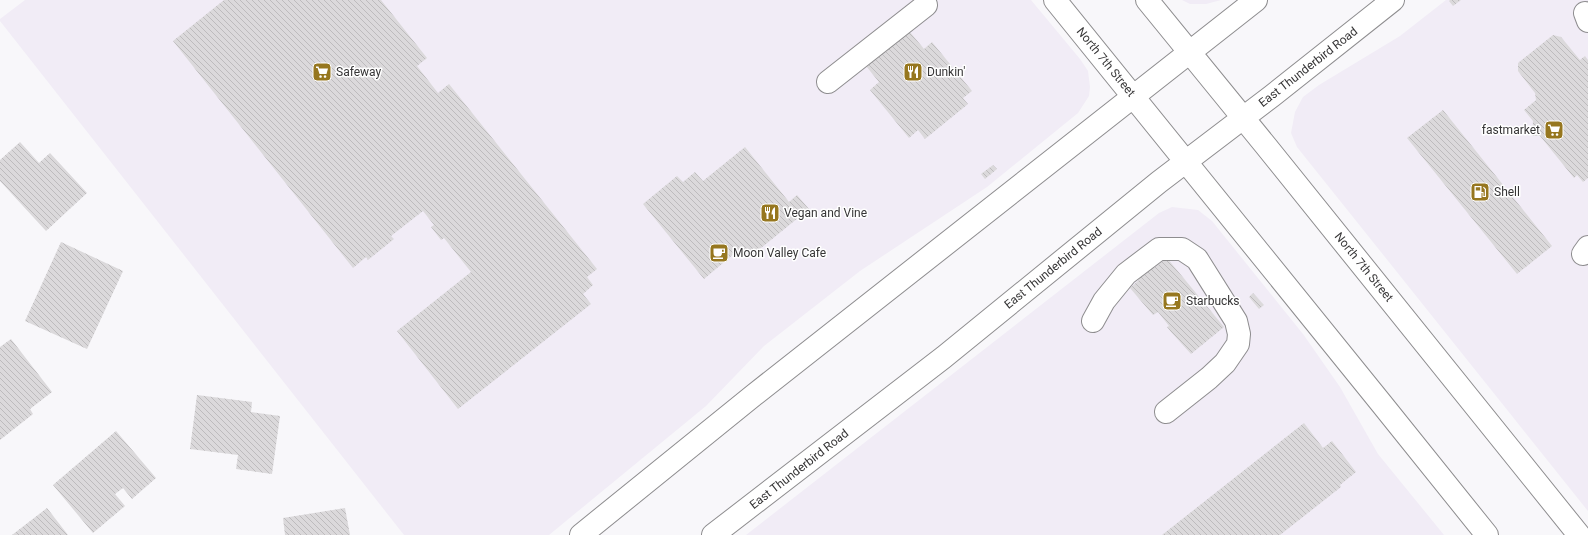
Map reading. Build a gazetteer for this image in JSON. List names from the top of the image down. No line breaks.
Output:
{"streets":{"main road":["North 7th Street","East Thunderbird Road"]},"crossings":[["North 7th Street","East Thunderbird Road"]],"places":{"supermarket":["Safeway","fastmarket"],"restaurant":["Dunkin'","Vegan and Vine"],"fuel station":["Shell"],"cafe":["Moon Valley Cafe","Starbucks"]}}
